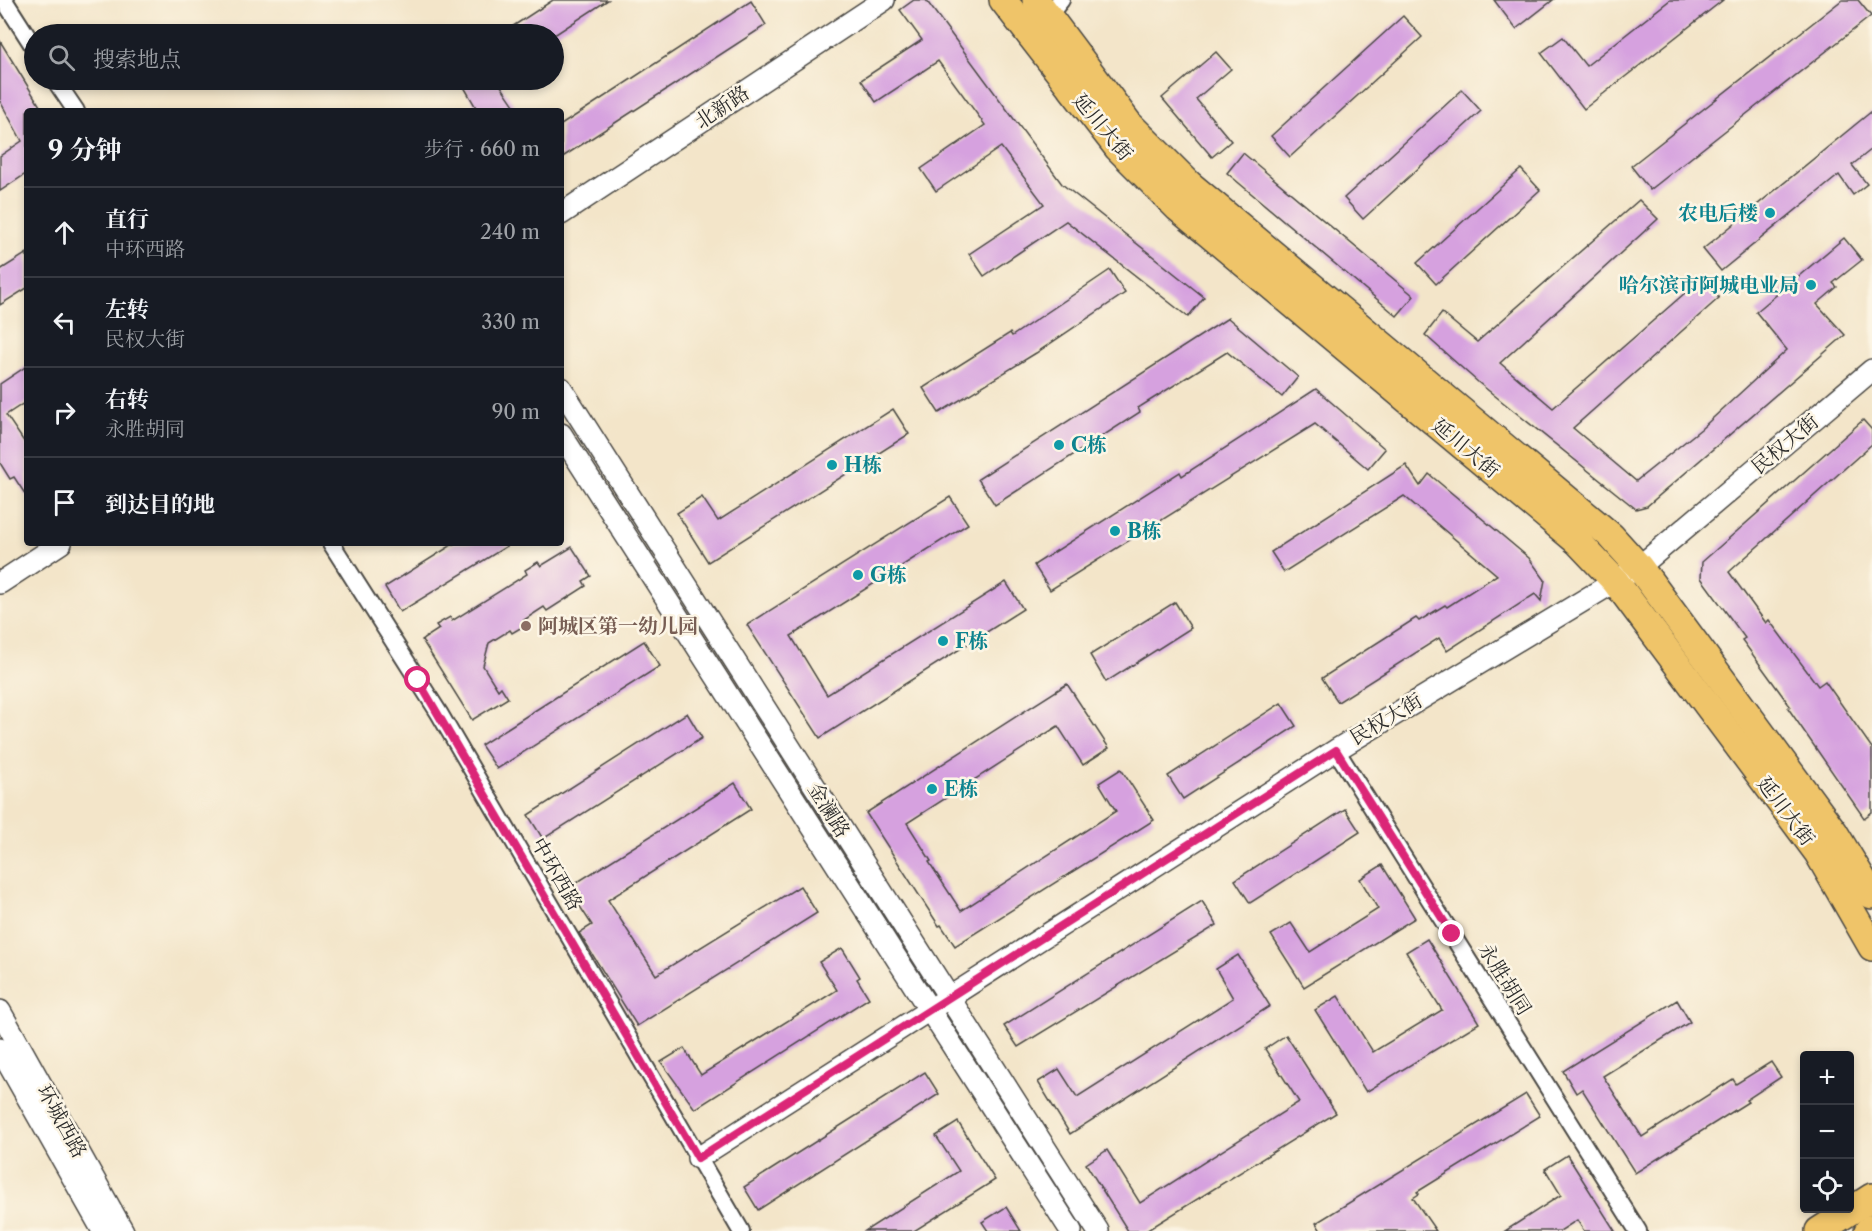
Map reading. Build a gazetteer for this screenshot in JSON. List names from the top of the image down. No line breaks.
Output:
{"streets":{"main road":["延川大街"],"street":["北新路","民权大街","金澜路","中环西路","永胜胡同","环城西路"]},"crossings":[["延川大街","民权大街"],["民权大街","金澜路"],["民权大街","中环西路"],["民权大街","永胜胡同"]],"places":["农电后楼","哈尔滨市阿城电业局","C栋","H栋","B栋","G栋","阿城区第一幼儿园","F栋","E栋"],"page":{"search":"搜索地点","heading":["9 分钟","步行 · 660 m"],"list":[["直行","中环西路","240 m"],["左转","民权大街","330 m"],["右转","永胜胡同","90 m"],"到达目的地"],"map_buttons":["+","−"]}}
